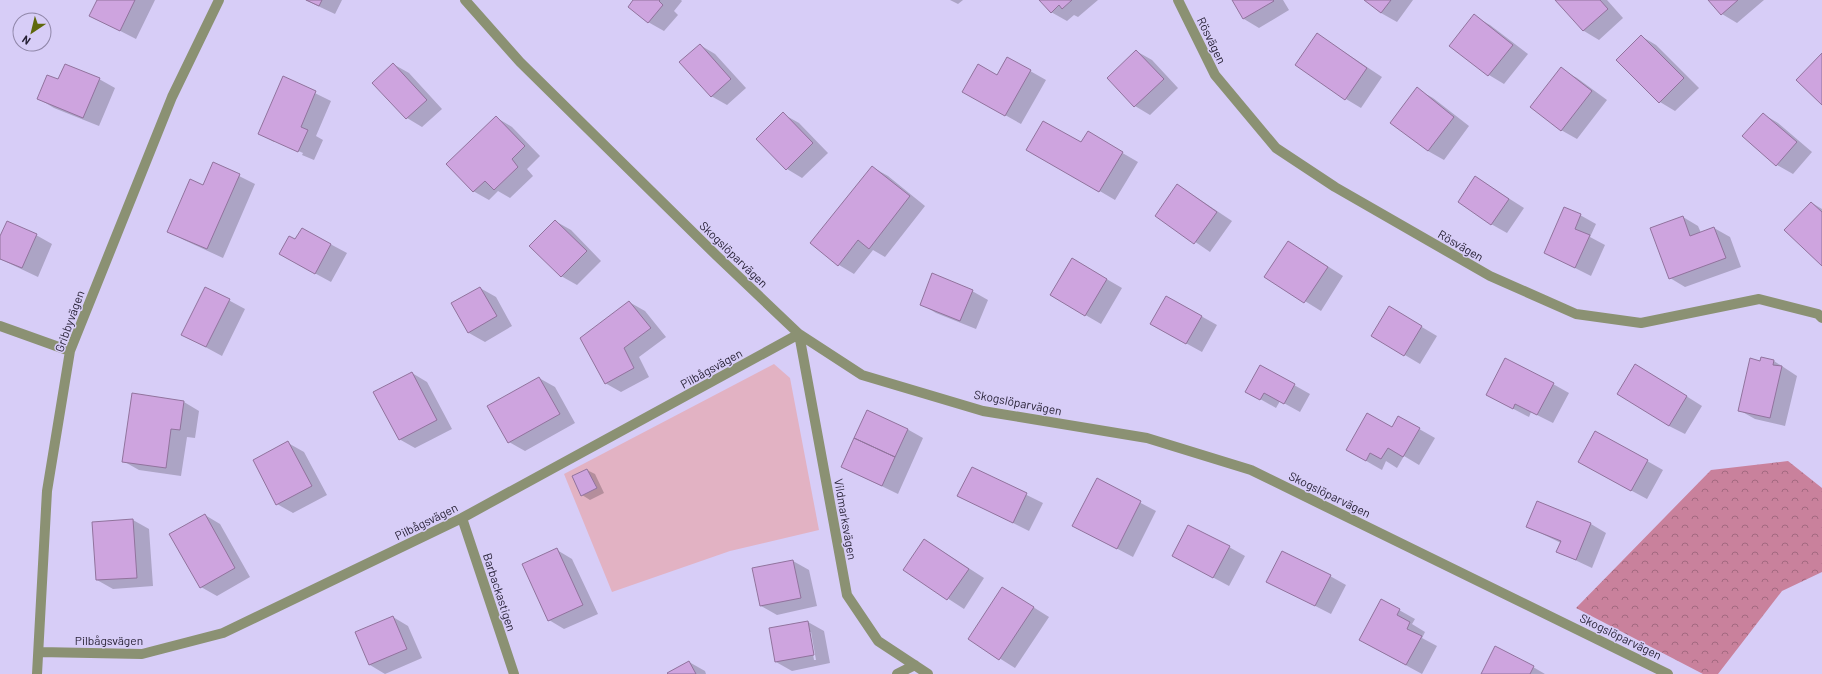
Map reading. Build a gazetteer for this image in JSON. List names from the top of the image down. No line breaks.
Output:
{"streets":{"street":["Rösvägen","Skogslöparvägen","Gribbyvägen","Pilbågsvägen","Vildmarksvägen","Barbackastigen"]},"crossings":[["Skogslöparvägen","Pilbågsvägen"],["Skogslöparvägen","Vildmarksvägen"],["Gribbyvägen","Pilbågsvägen"],["Pilbågsvägen","Vildmarksvägen"],["Pilbågsvägen","Barbackastigen"]],"north":"bottom left"}
